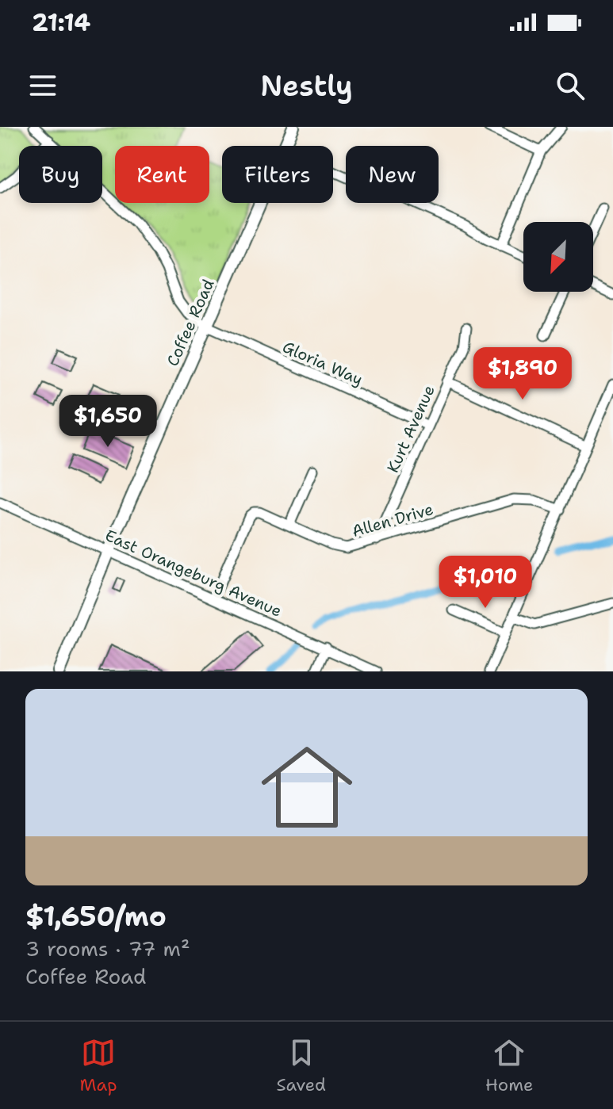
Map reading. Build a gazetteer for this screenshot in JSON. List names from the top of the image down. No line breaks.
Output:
{"streets":{"main road":["Coffee Road"],"street":["Gloria Way","Kurt Avenue","Allen Drive","East Orangeburg Avenue"]},"crossings":[["Coffee Road","Gloria Way"],["Coffee Road","East Orangeburg Avenue"],["Gloria Way","Kurt Avenue"],["Kurt Avenue","Allen Drive"],["Allen Drive","East Orangeburg Avenue"]],"north":"bottom left","page":{"status":"21:14","header":"Nestly","chip":["Buy","Rent","Filters","New"],"price":["$1,890","$1,650","$1,010"],"list":[{"name":"$1,650/mo","note":"3 rooms · 77 m² · Coffee Road"}],"tabs":["Map","Saved","Home"]}}
